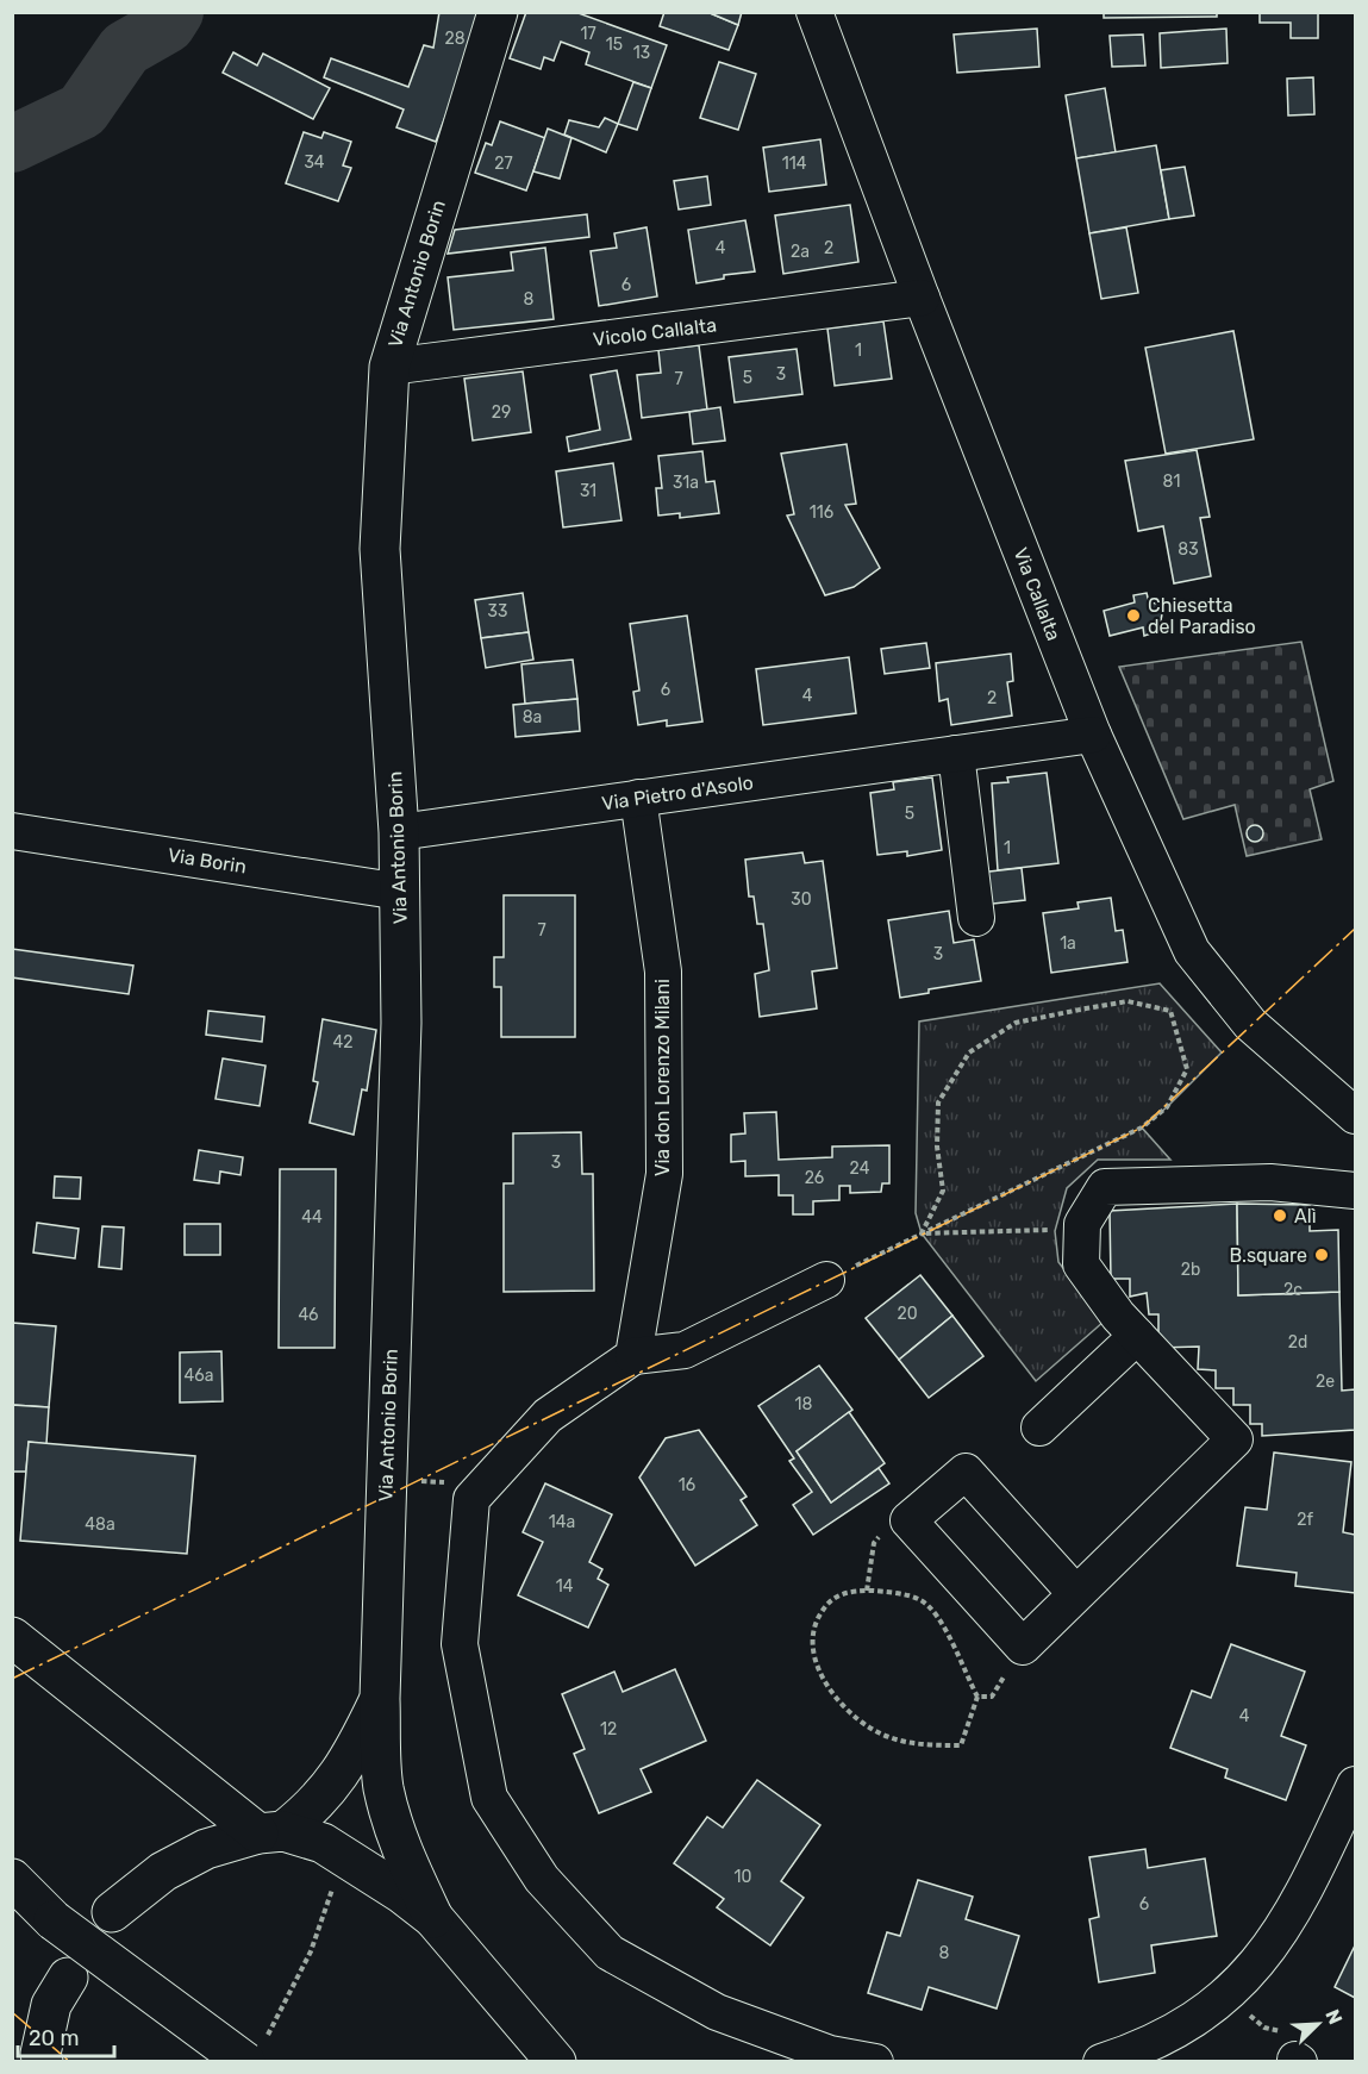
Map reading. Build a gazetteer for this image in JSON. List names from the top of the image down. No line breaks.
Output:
{"streets":{"main road":["Via Antonio Borin"],"street":["Vicolo Callalta","Via Callalta","Via Pietro d'Asolo","Via Borin","Via don Lorenzo Milani"]},"crossings":[["Via Antonio Borin","Vicolo Callalta"],["Via Antonio Borin","Via Pietro d'Asolo"],["Via Antonio Borin","Via Borin"],["Vicolo Callalta","Via Callalta"],["Via Callalta","Via Pietro d'Asolo"],["Via Pietro d'Asolo","Via don Lorenzo Milani"]],"places":["Chiesetta del Paradiso","Alì","B.square"],"house_numbers":["17","28","15","13","34","27","114","4","2","2a","6","8","1","3","5","7","29","81","31a","31","116","83","33","6","4","2","8a","5","1","30","7","1a","3","42","3","24","26","44","2b","2c","20","46","2d","46a","2e","18","16","2f","14a","48a","14","4","12","10","6","8"],"scale_bar":"20 m","north":"top right"}
